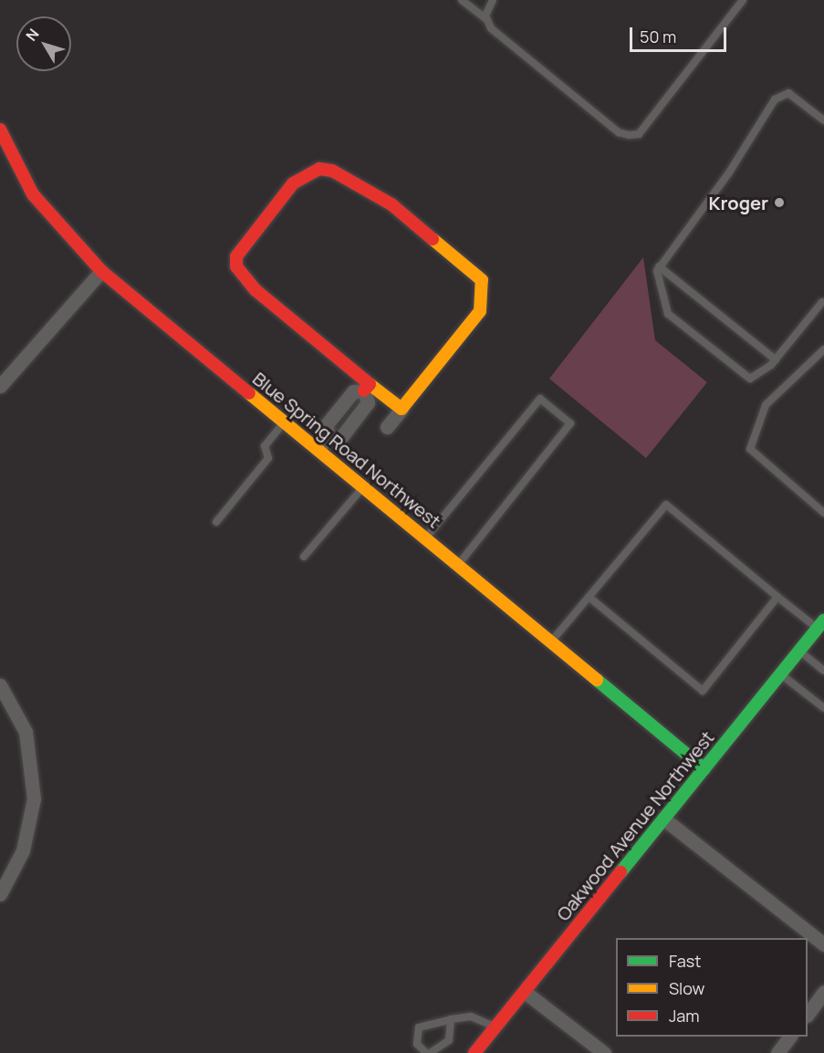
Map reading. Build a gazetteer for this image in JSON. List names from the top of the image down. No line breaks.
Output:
{"streets":{"street":["Blue Spring Road Northwest","Oakwood Avenue Northwest"]},"crossings":[["Blue Spring Road Northwest","Oakwood Avenue Northwest"]],"places":["Kroger"],"legend":["Fast","Slow","Jam"],"scale_bar":"50 m","north":"top left"}
